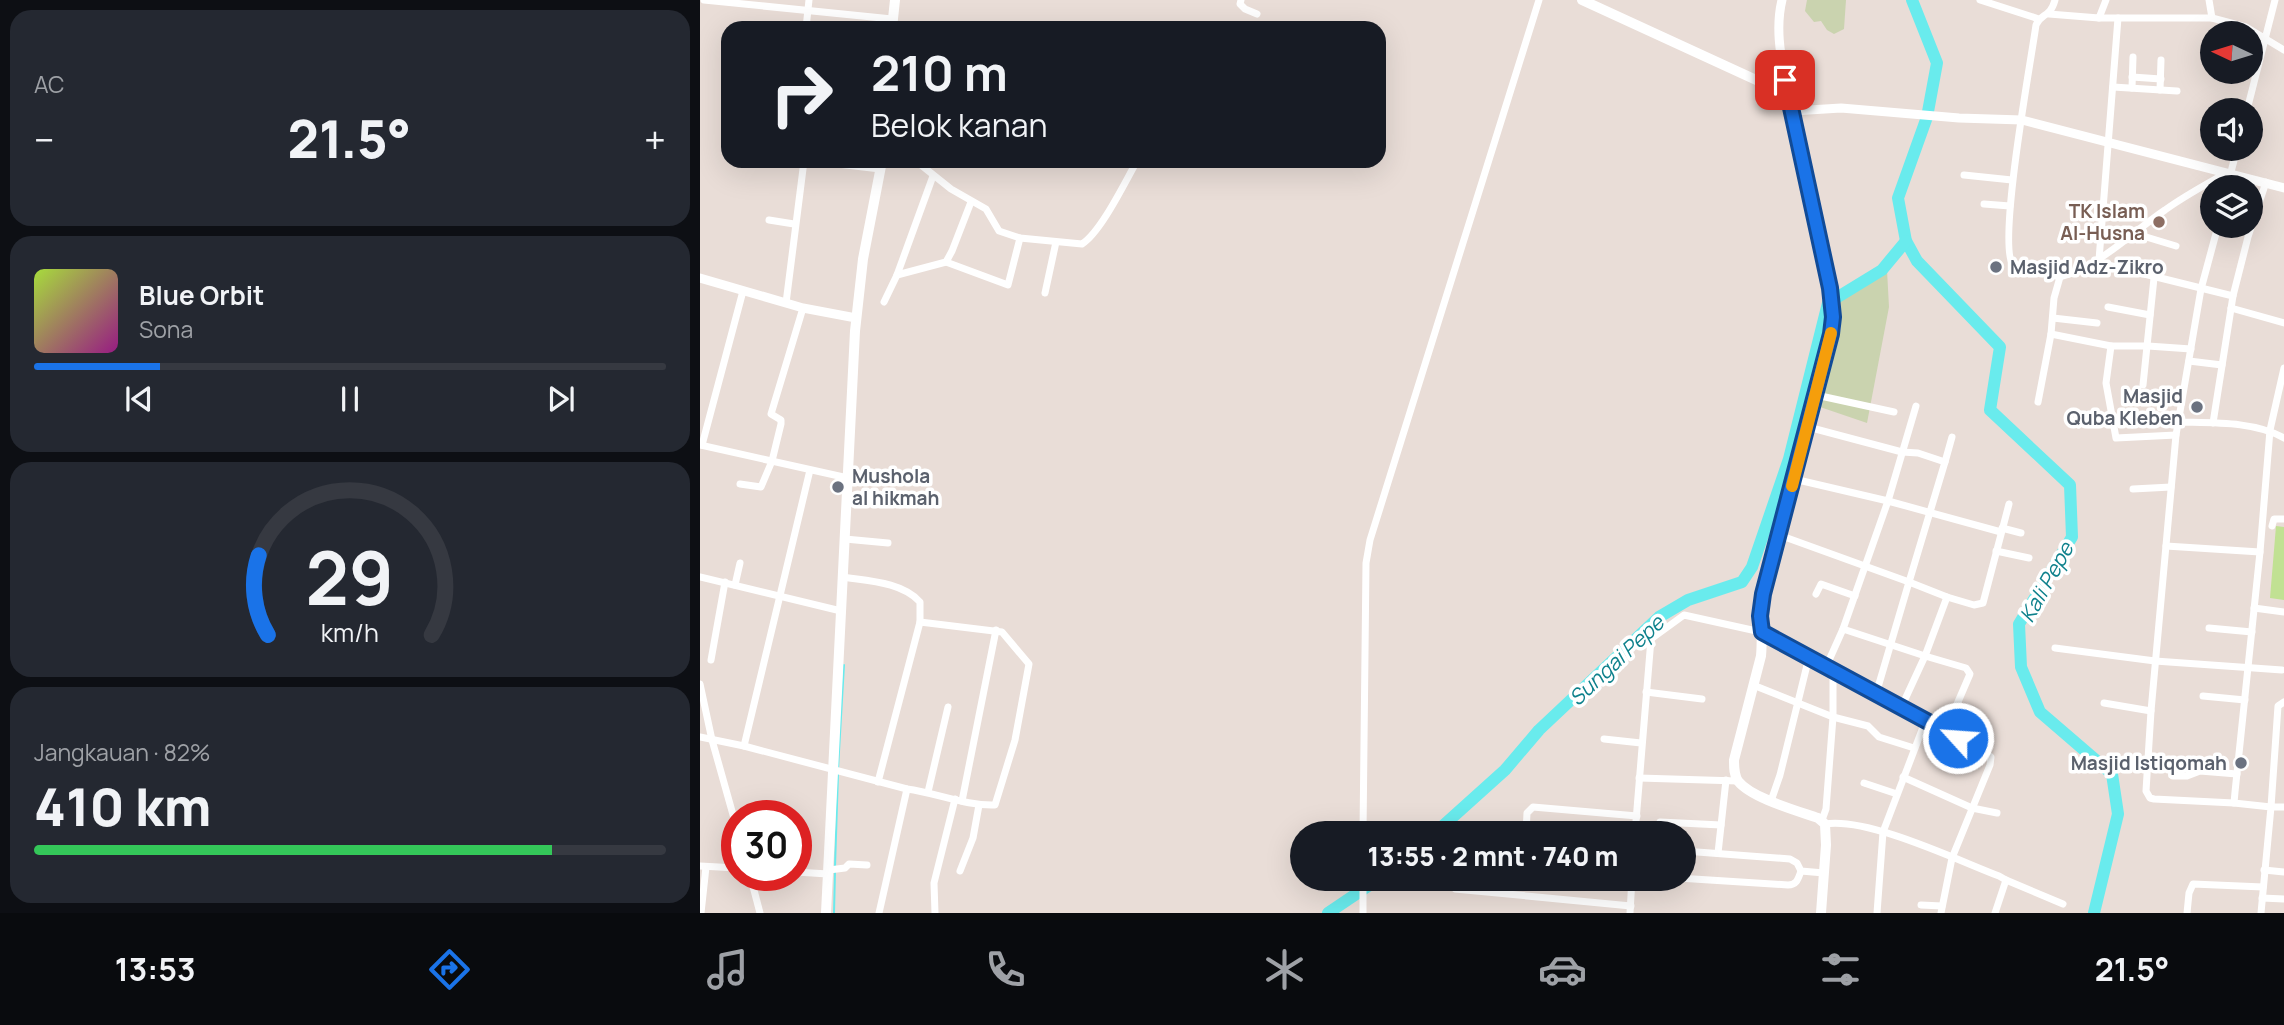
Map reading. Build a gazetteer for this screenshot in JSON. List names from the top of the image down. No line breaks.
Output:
{"water":["Kali Pepe","Sungai Pepe"],"places":["TK Islam Al-Husna","Masjid Adz-Zikro","Masjid Quba Kleben","Mushola al hikmah","Masjid Istiqomah"],"north":"left","page":{"tile":["AC",["Jangkauan · 82%","410 km"]],"turn":["210 m","Belok kanan"],"heat":["−","21.5°","+"],"song":["Blue Orbit","Sona"],"limit":"30","trip":"13:55 · 2 mnt · 740 m","tabs":["13:53","21.5°"],"gauge":["29","km/h"]}}
